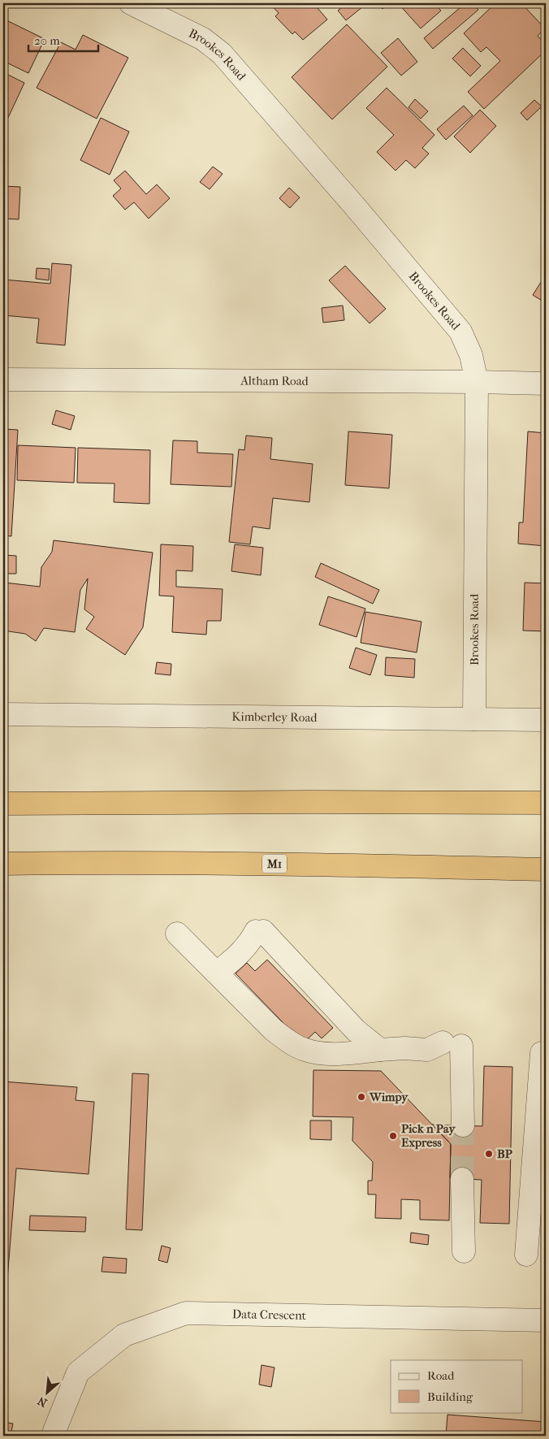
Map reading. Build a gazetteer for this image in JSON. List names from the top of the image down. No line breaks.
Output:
{"streets":{"highway":["M1"],"street":["Brookes Road","Altham Road","Kimberley Road","Data Crescent"]},"crossings":[["Brookes Road","Altham Road"],["Brookes Road","Kimberley Road"]],"places":["Wimpy","Pick n Pay Express","BP"],"legend":["Road","Building"],"scale_bar":"20 m","north":"bottom left"}
